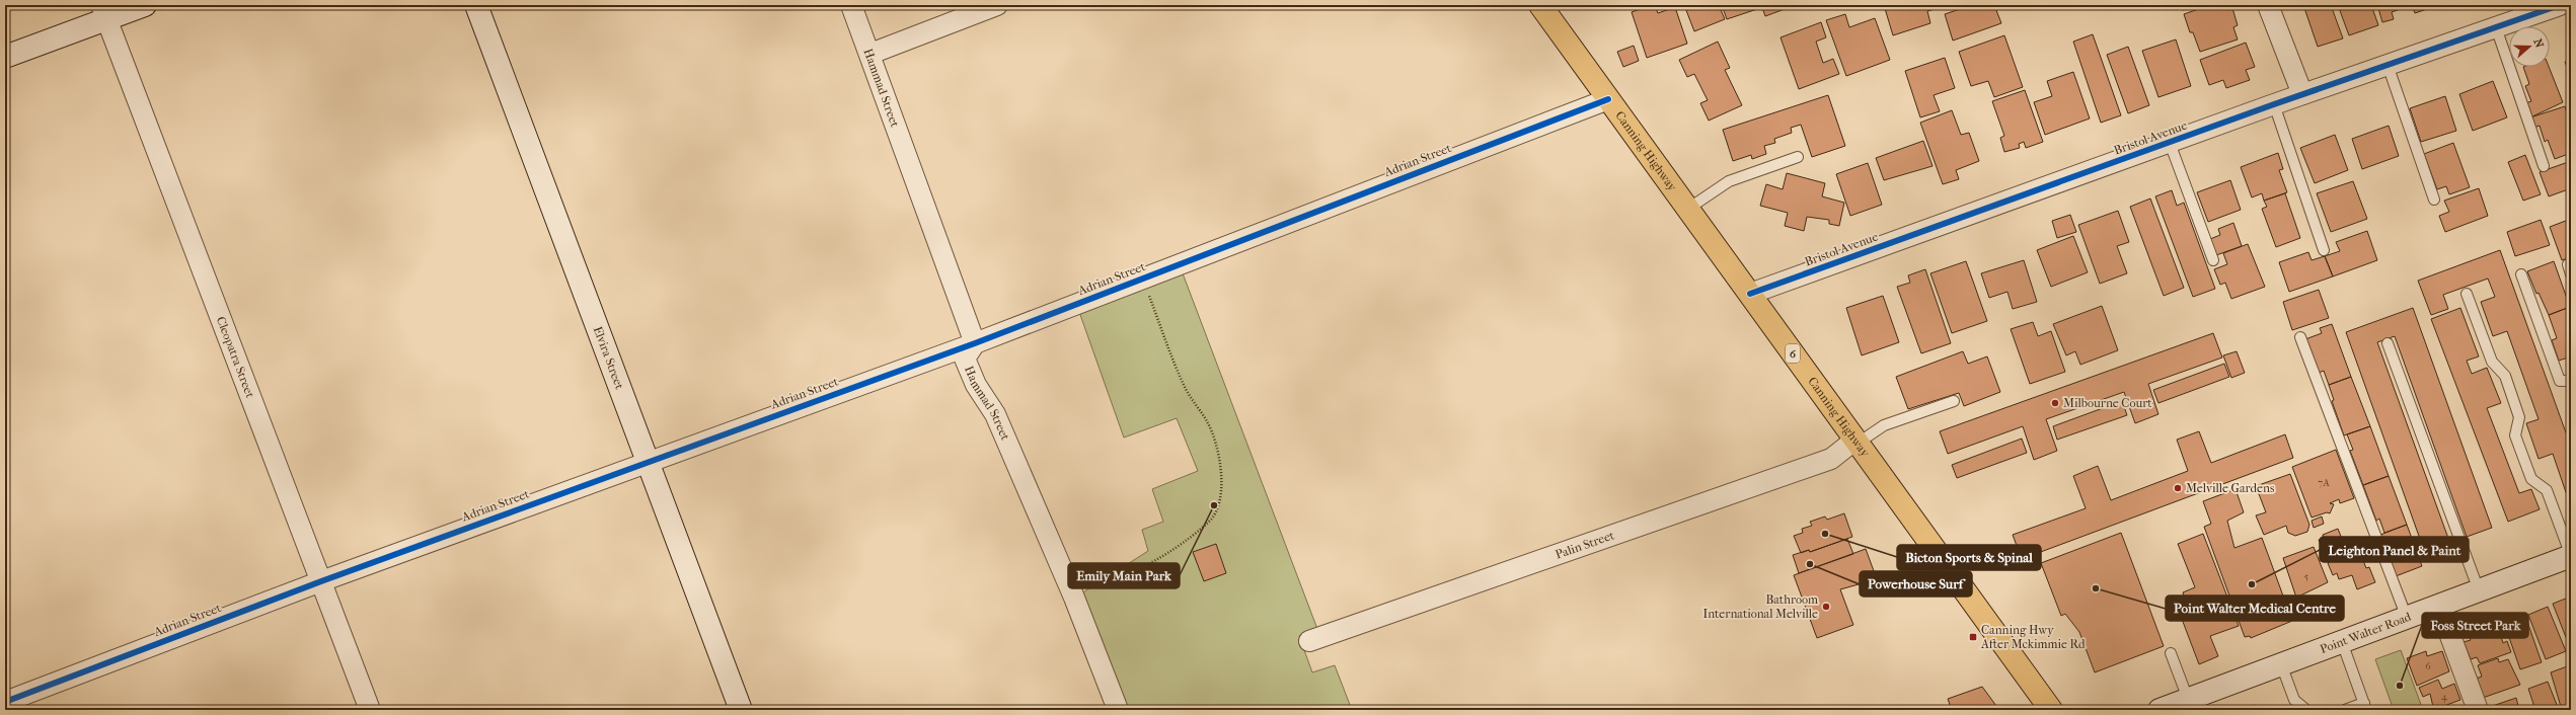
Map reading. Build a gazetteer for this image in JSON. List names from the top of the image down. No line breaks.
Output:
{"streets":{"highway":["Canning Highway","6"],"street":["Hammad Street","Bristol Avenue","Adrian Street","Cleopatra Street","Elvira Street","Palin Street","Point Walter Road"]},"crossings":[["Hammad Street","Adrian Street"],["Bristol Avenue","Canning Highway"],["Canning Highway","Adrian Street"],["Canning Highway","Palin Street"],["Adrian Street","Cleopatra Street"],["Adrian Street","Elvira Street"]],"places":{"other":["Milbourne Court","Melville Gardens","Emily Main Park","Bicton Sports & Spinal","Powerhouse Surf","Leighton Panel & Paint","Point Walter Medical Centre","Bathroom International Melville","Foss Street Park"],"transit":["Canning Hwy After Mckimmie Rd"]},"house_numbers":["7A","5","6","4"],"north":"right"}
